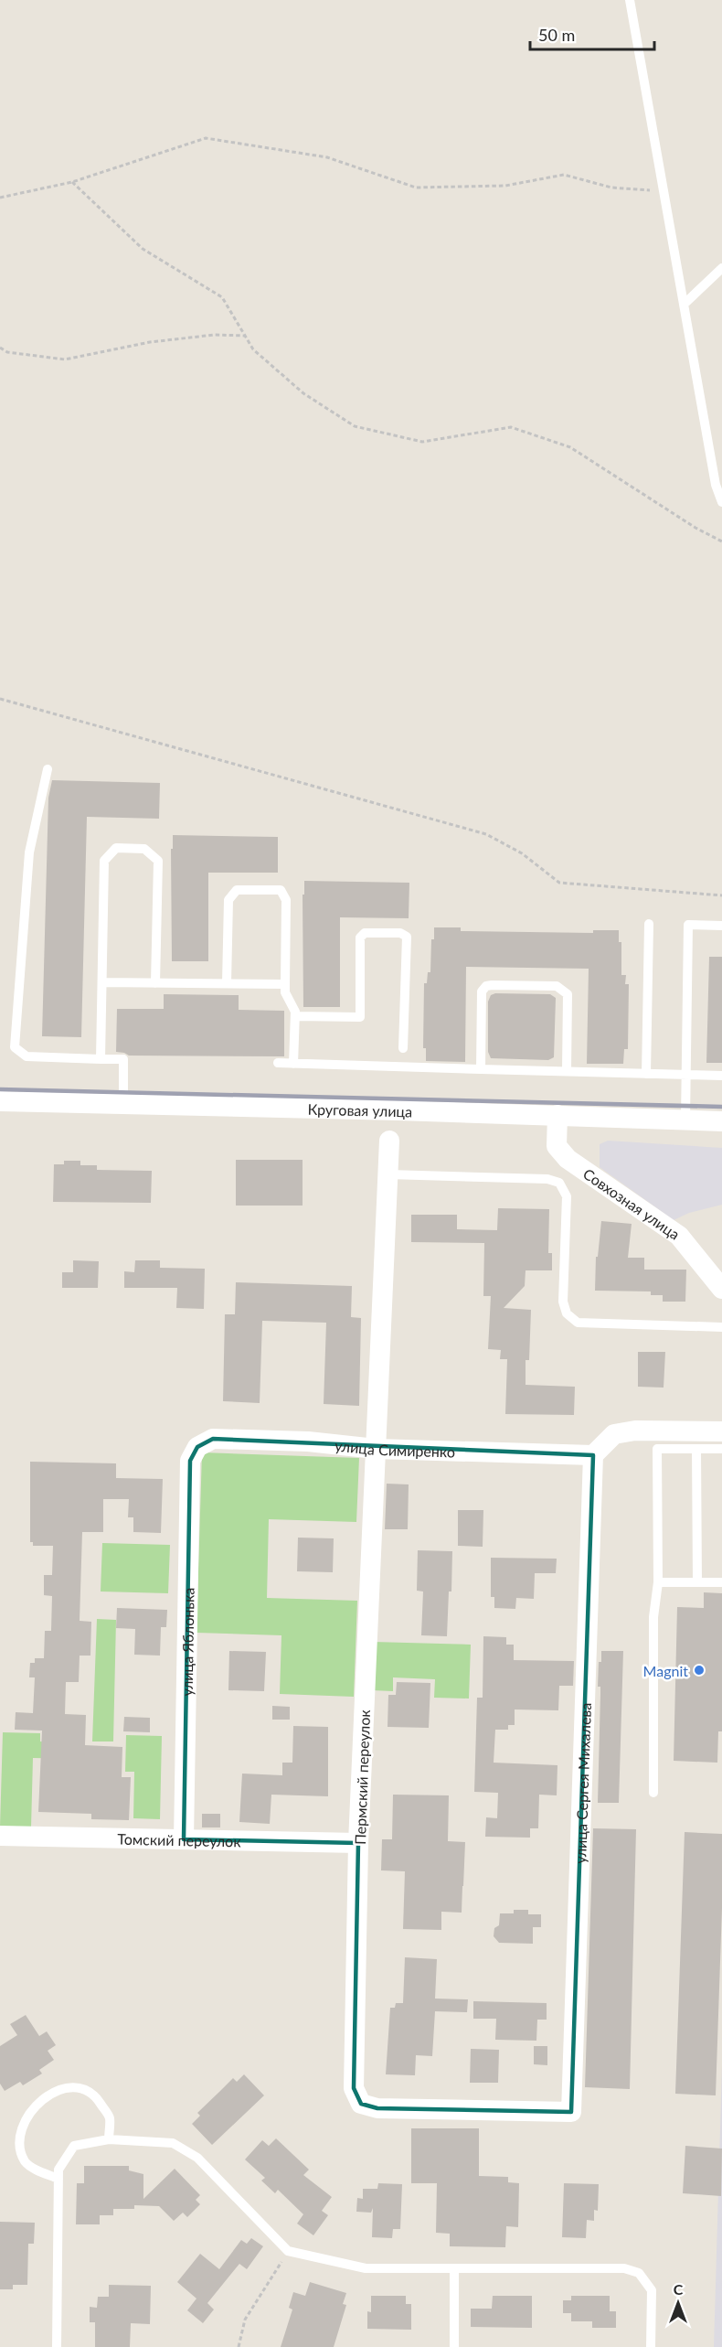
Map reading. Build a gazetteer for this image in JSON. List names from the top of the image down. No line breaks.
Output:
{"streets":{"street":["Круговая улица","Совхозная улица","улица Симиренко","улица Яблонька","Пермский переулок","улица Сергея Михалева","Томский переулок"]},"crossings":[["Круговая улица","Совхозная улица"],["улица Симиренко","улица Яблонька"],["улица Симиренко","Пермский переулок"],["улица Симиренко","улица Сергея Михалева"],["улица Яблонька","Томский переулок"],["Пермский переулок","улица Сергея Михалева"],["Пермский переулок","Томский переулок"]],"places":["Magnit"],"scale_bar":"50 m","north":"top"}
